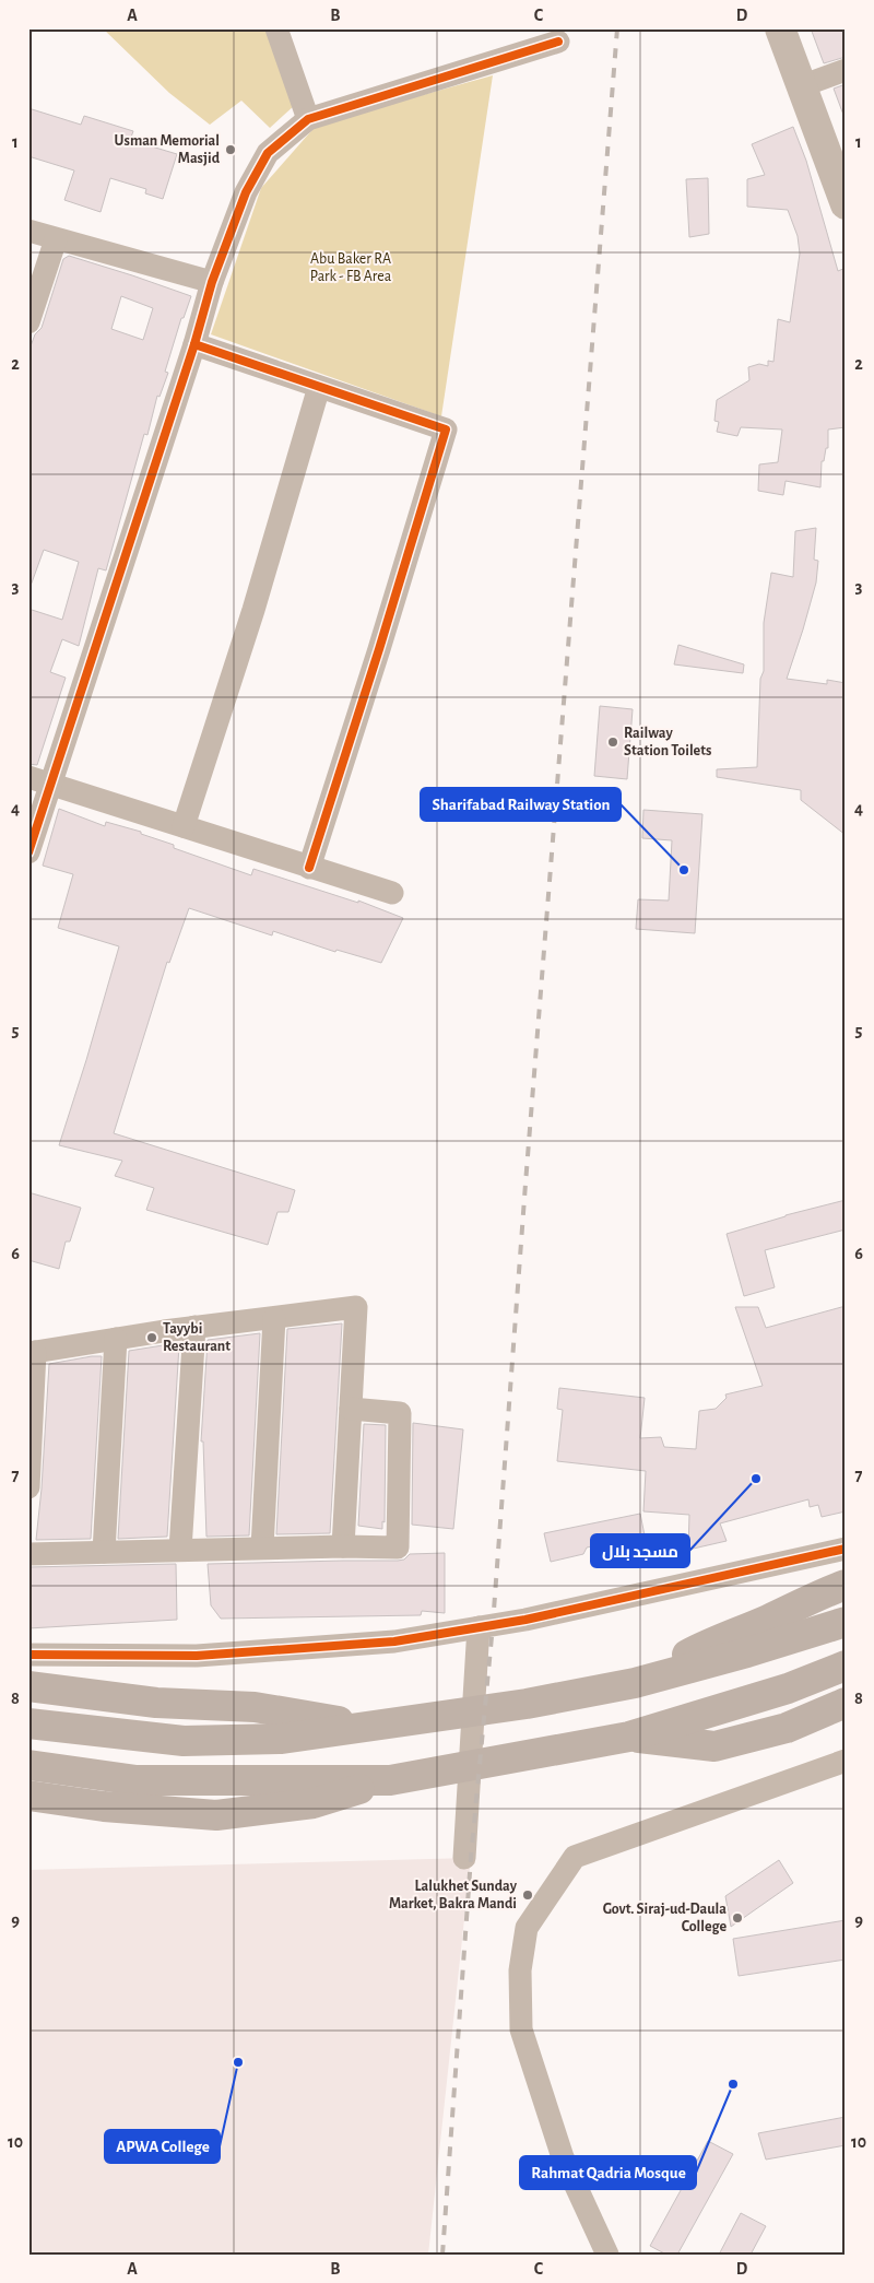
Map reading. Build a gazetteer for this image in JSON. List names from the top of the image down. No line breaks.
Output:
{"parks":["Abu Baker RA Park - FB Area"],"places":["Usman Memorial Masjid","Railway Station Toilets","Sharifabad Railway Station","Tayybi Restaurant","مسجد بلال","Lalukhet Sunday Market, Bakra Mandi","Govt. Siraj-ud-Daula College","APWA College","Rahmat Qadria Mosque"],"grid":{"columns":["A","B","C","D"],"rows":["1","2","3","4","5","6","7","8","9","10"]}}
